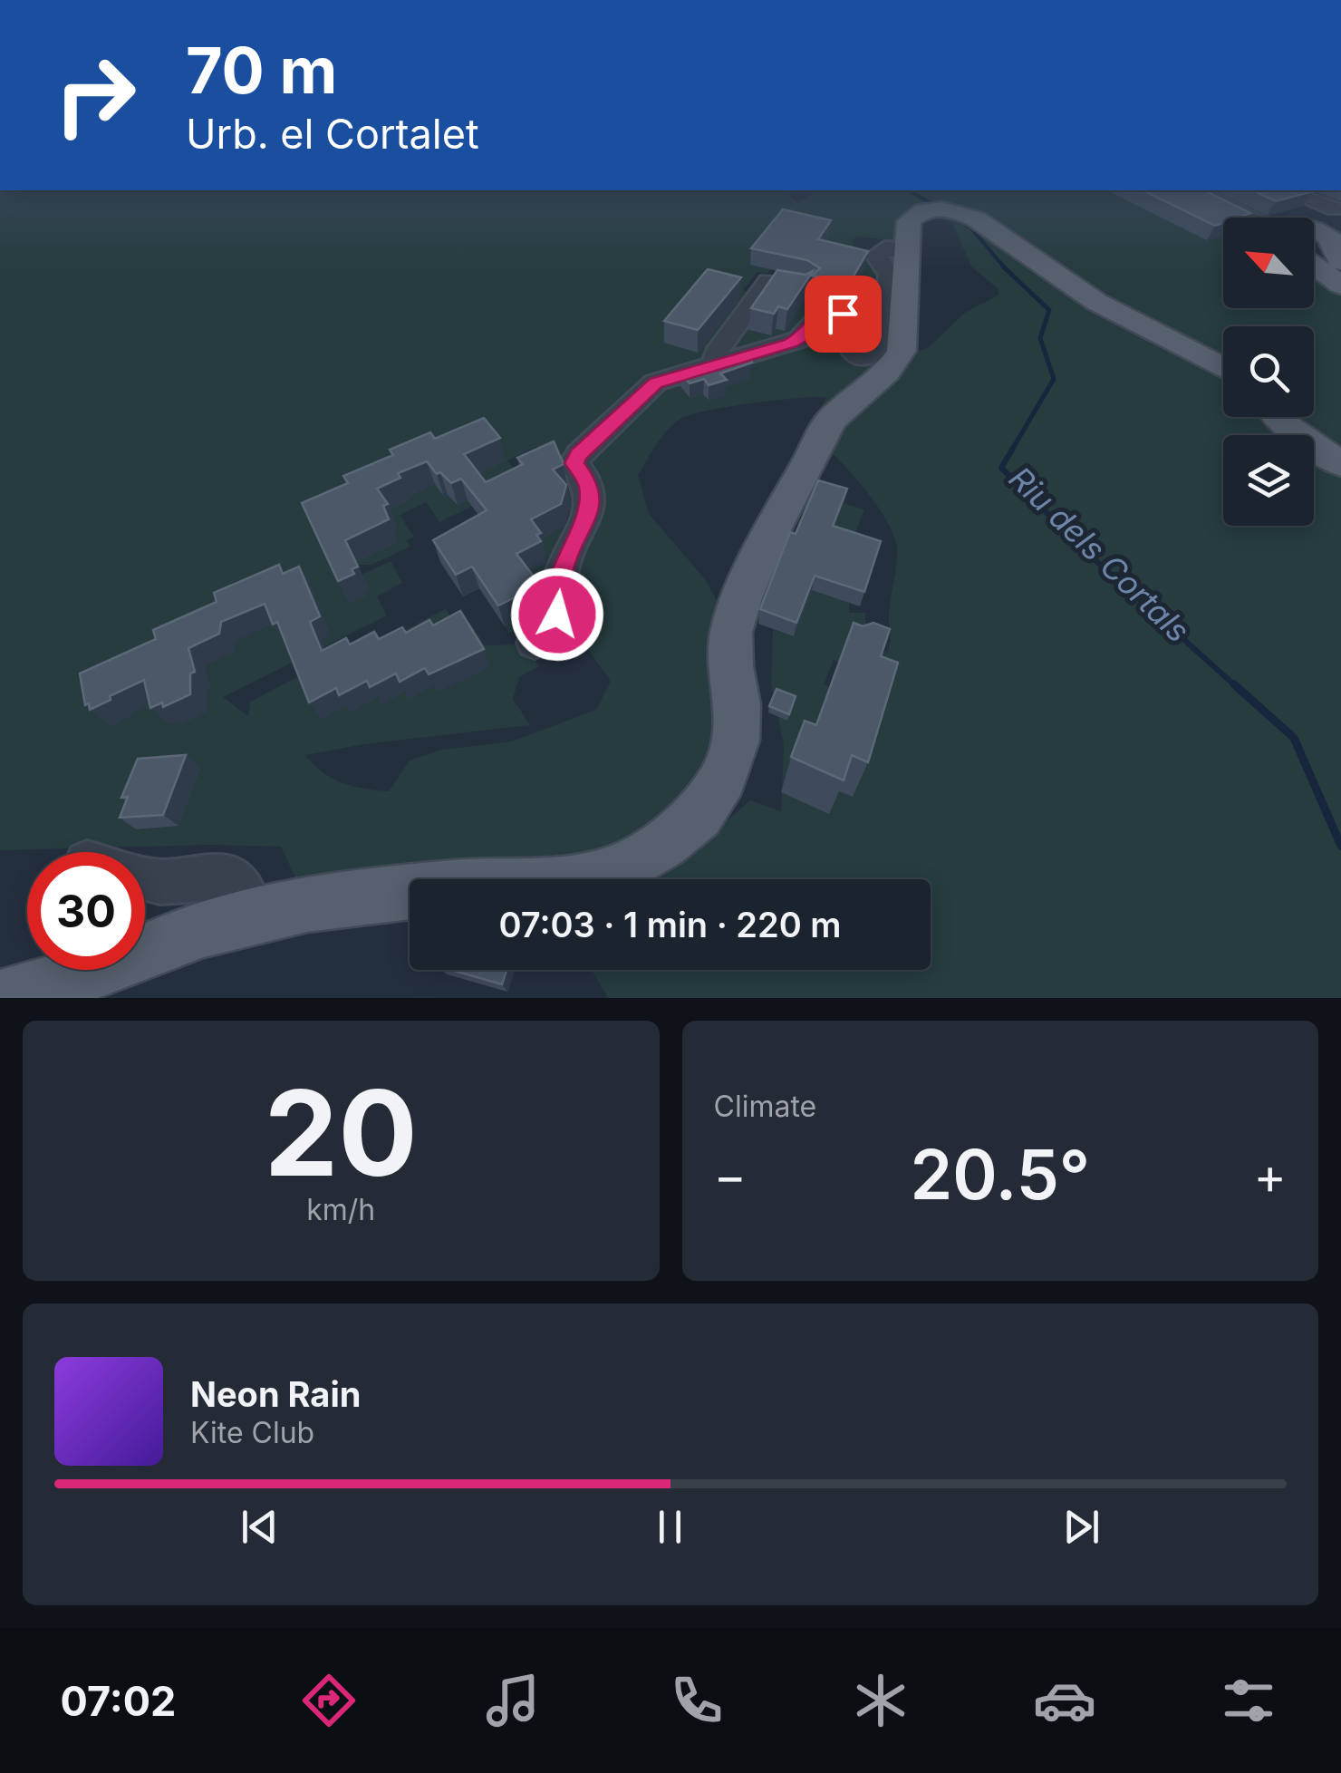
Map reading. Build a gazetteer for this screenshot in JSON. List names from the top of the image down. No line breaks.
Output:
{"water":["Riu dels Cortals"],"north":"top left","page":{"turn":["70 m","Urb. el Cortalet"],"limit":"30","trip":"07:03 · 1 min · 220 m","tile":[["20","km/h"],"Climate"],"heat":["−","20.5°","+"],"song":["Neon Rain","Kite Club"],"tabs":"07:02"}}
